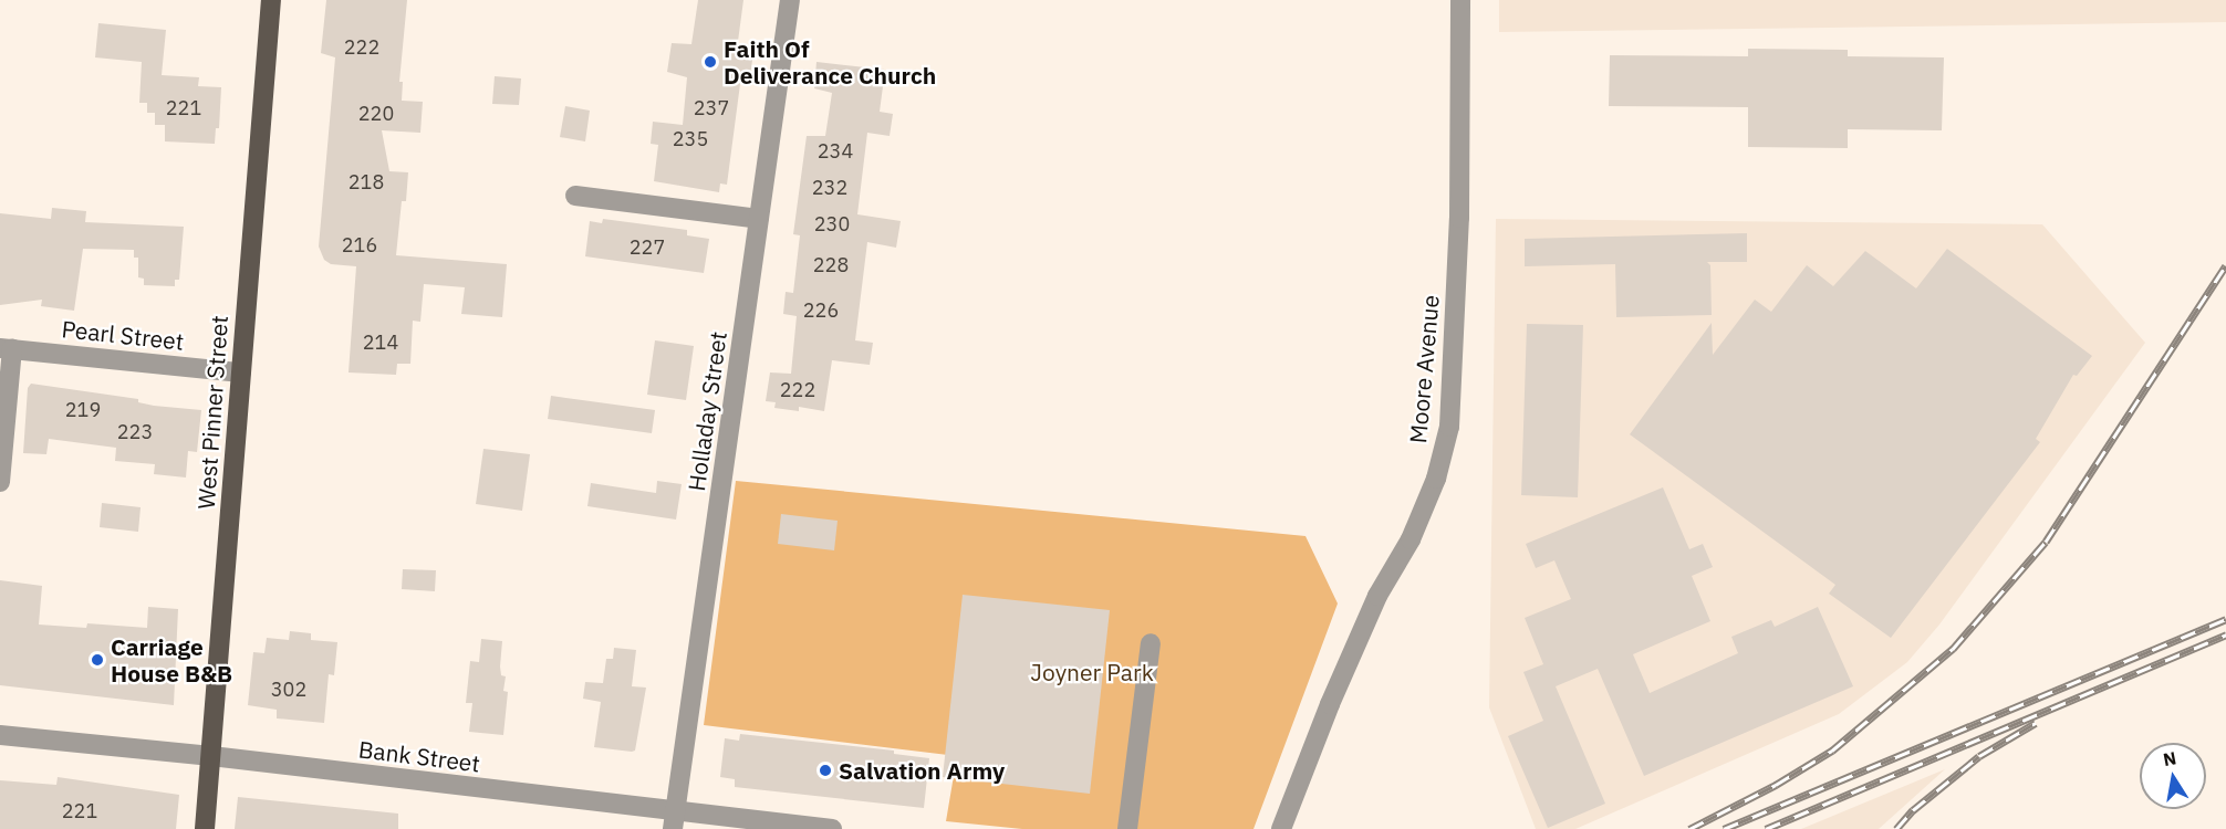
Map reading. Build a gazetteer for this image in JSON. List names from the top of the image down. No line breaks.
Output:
{"streets":{"main road":["West Pinner Street"],"street":["Pearl Street","Moore Avenue","Holladay Street","Bank Street"]},"crossings":[["Pearl Street","West Pinner Street"],["Holladay Street","Bank Street"],["West Pinner Street","Bank Street"]],"parks":["Joyner Park"],"places":["Faith Of Deliverance Church","Carriage House B&B","Salvation Army"],"house_numbers":["222","221","237","220","235","234","218","232","230","216","227","228","226","214","222","219","223","302","221"],"north":"top"}
